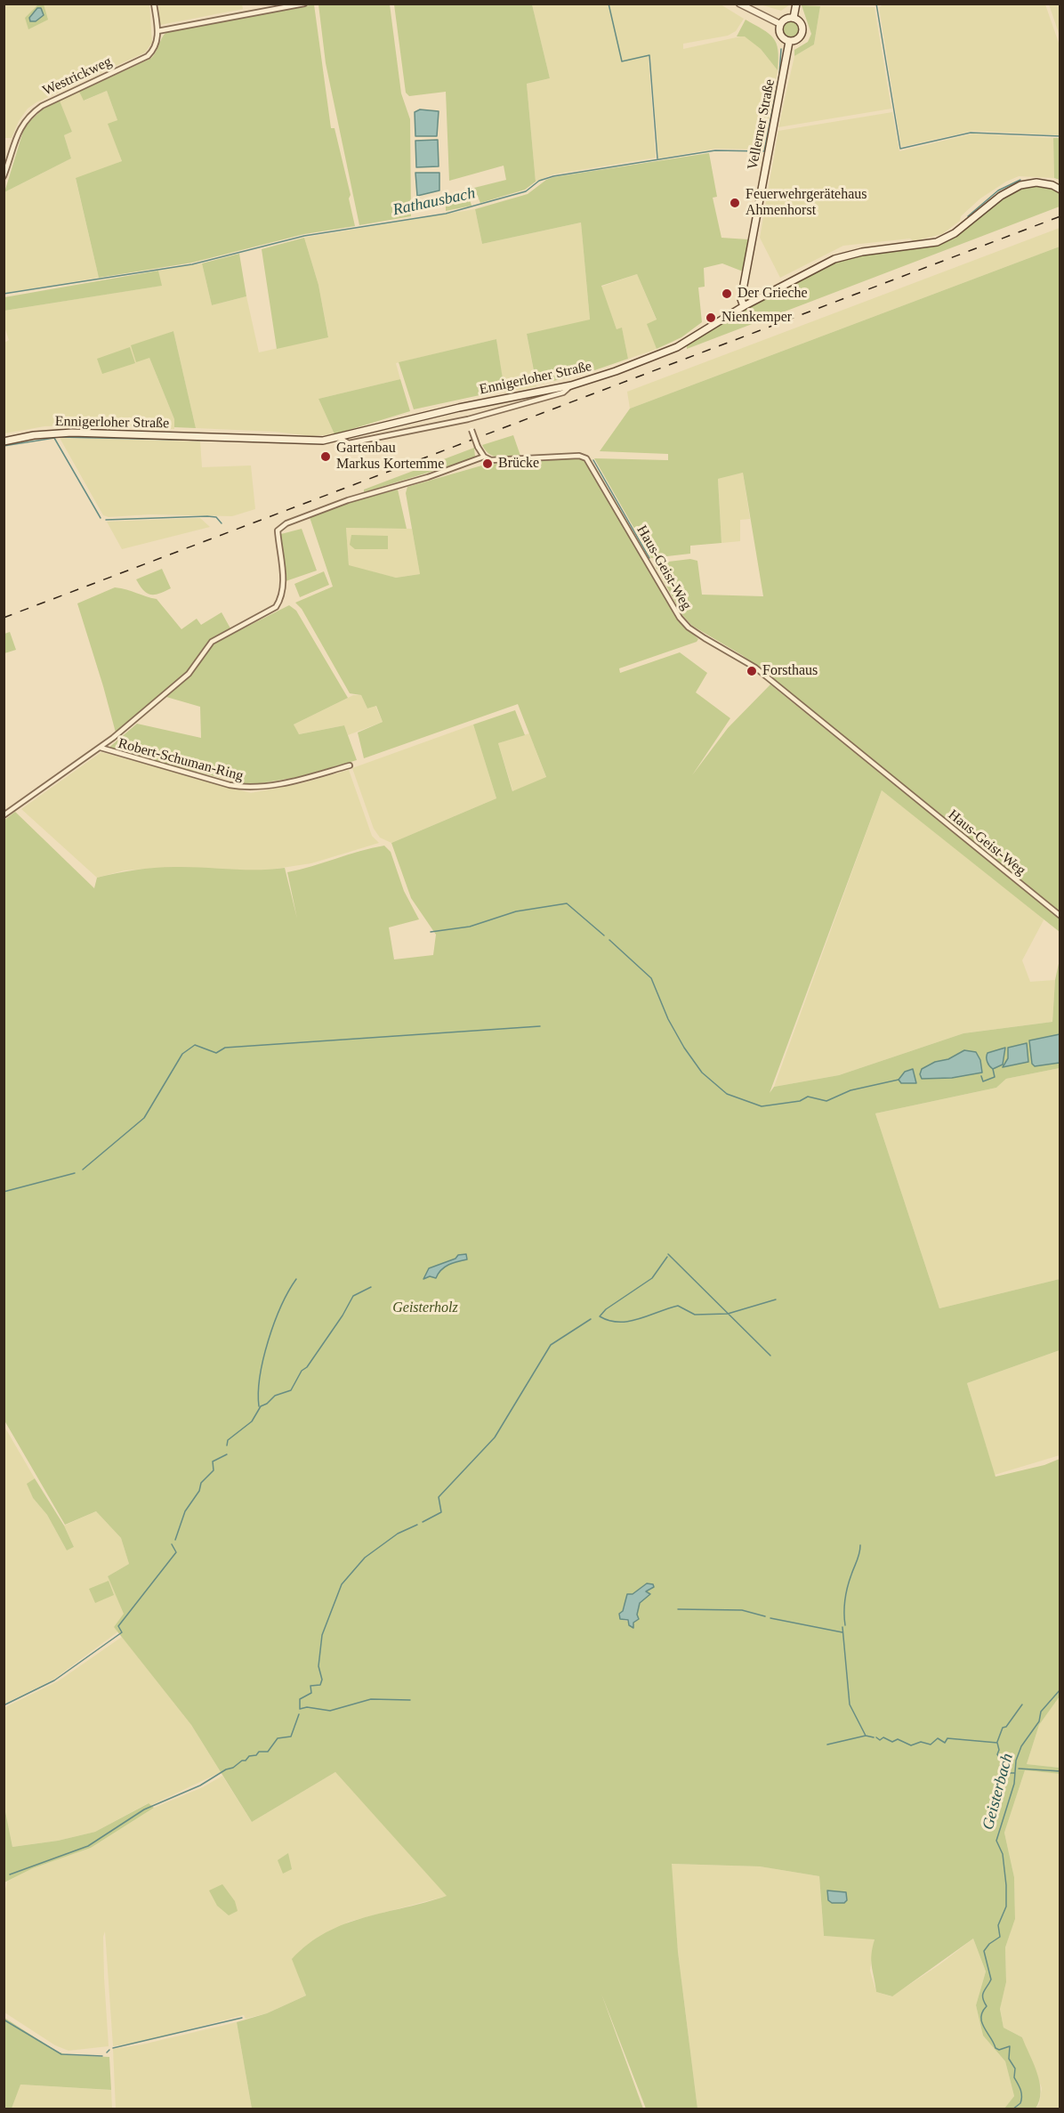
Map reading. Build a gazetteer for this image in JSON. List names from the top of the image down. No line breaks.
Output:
{"streets":{"main road":["Vellerner Straße","Ennigerloher Straße"],"street":["Westrickweg","Haus-Geist-Weg","Robert-Schuman-Ring"]},"crossings":[["Vellerner Straße","Ennigerloher Straße"],["Haus-Geist-Weg","Robert-Schuman-Ring"]],"water":["Rathausbach","Geisterbach"],"parks":["Geisterholz"],"places":["Feuerwehrgerätehaus Ahmenhorst","Der Grieche","Nienkemper","Gartenbau Markus Kortemme","Brücke","Forsthaus"]}
